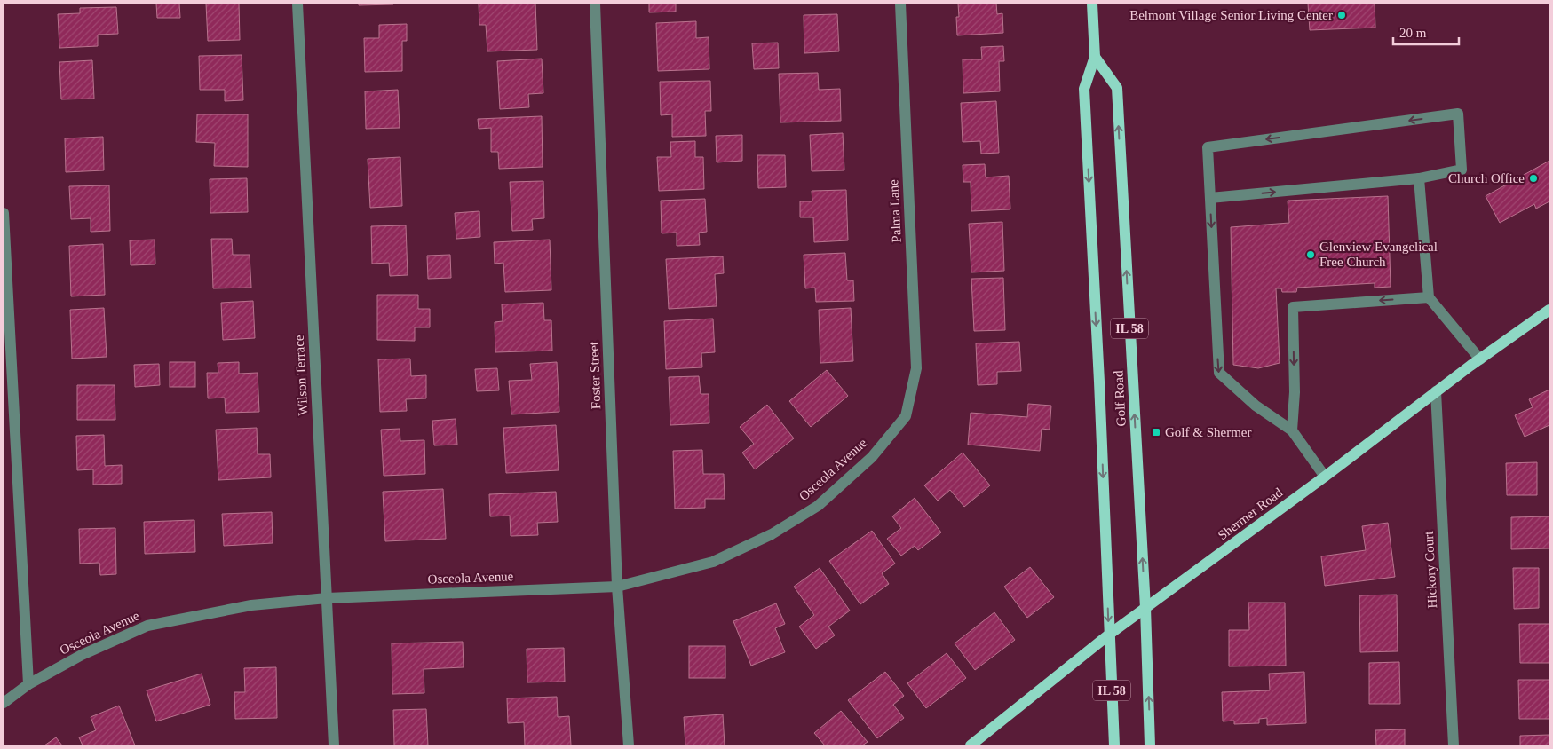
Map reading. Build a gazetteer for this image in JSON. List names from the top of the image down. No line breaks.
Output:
{"streets":{"main road":["IL 58","Golf Road","Shermer Road"],"street":["Palma Lane","Wilson Terrace","Foster Street","Osceola Avenue","Hickory Court"]},"crossings":[["Palma Lane","Osceola Avenue"],["Wilson Terrace","Osceola Avenue"],["Foster Street","Osceola Avenue"],["Golf Road","Shermer Road"],["Shermer Road","Hickory Court"]],"places":{"other":["Belmont Village Senior Living Center","Church Office","Glenview Evangelical Free Church"],"transit":["Golf & Shermer"]},"scale_bar":"20 m"}
